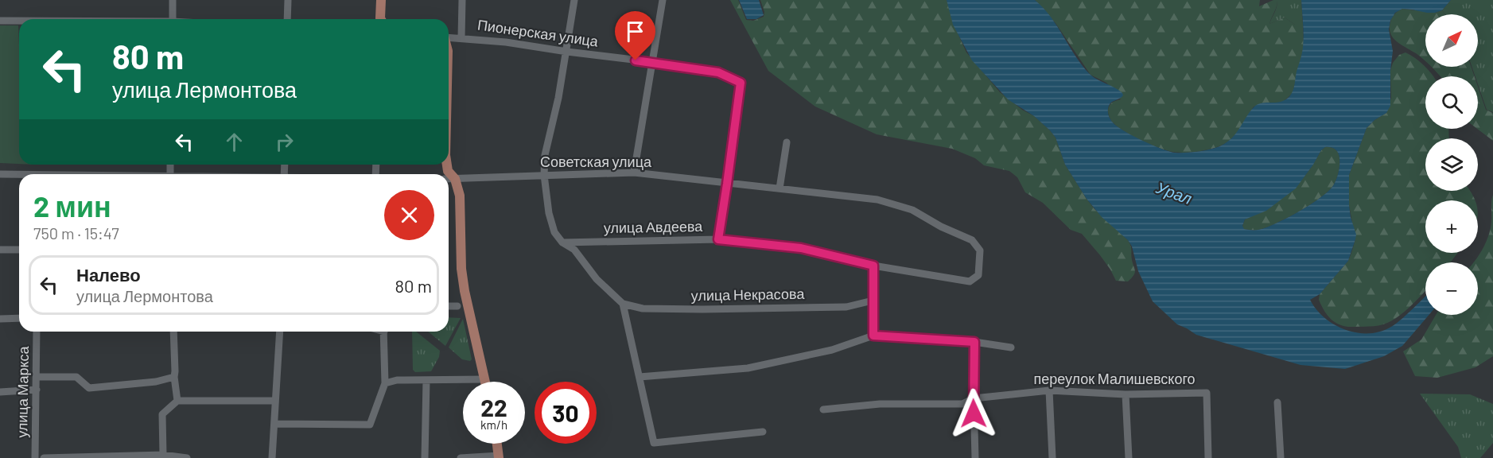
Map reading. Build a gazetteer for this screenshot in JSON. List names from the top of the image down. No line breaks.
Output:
{"streets":{"street":["Пионерская улица","Советская улица","улица Авдеева","улица Некрасова","переулок Малишевского","улица Маркса"]},"crossings":[["Пионерская улица","Советская улица"],["Советская улица","улица Авдеева"]],"water":["Урал"],"north":"top right","page":{"map_buttons":["+","−"],"turn":["80 m","улица Лермонтова"],"heading":["2 мин","750 m · 15:47"],"list":[{"name":"Налево","note":"улица Лермонтова","value":"80 m"}],"speed":"22 km/h","limit":"30"}}
